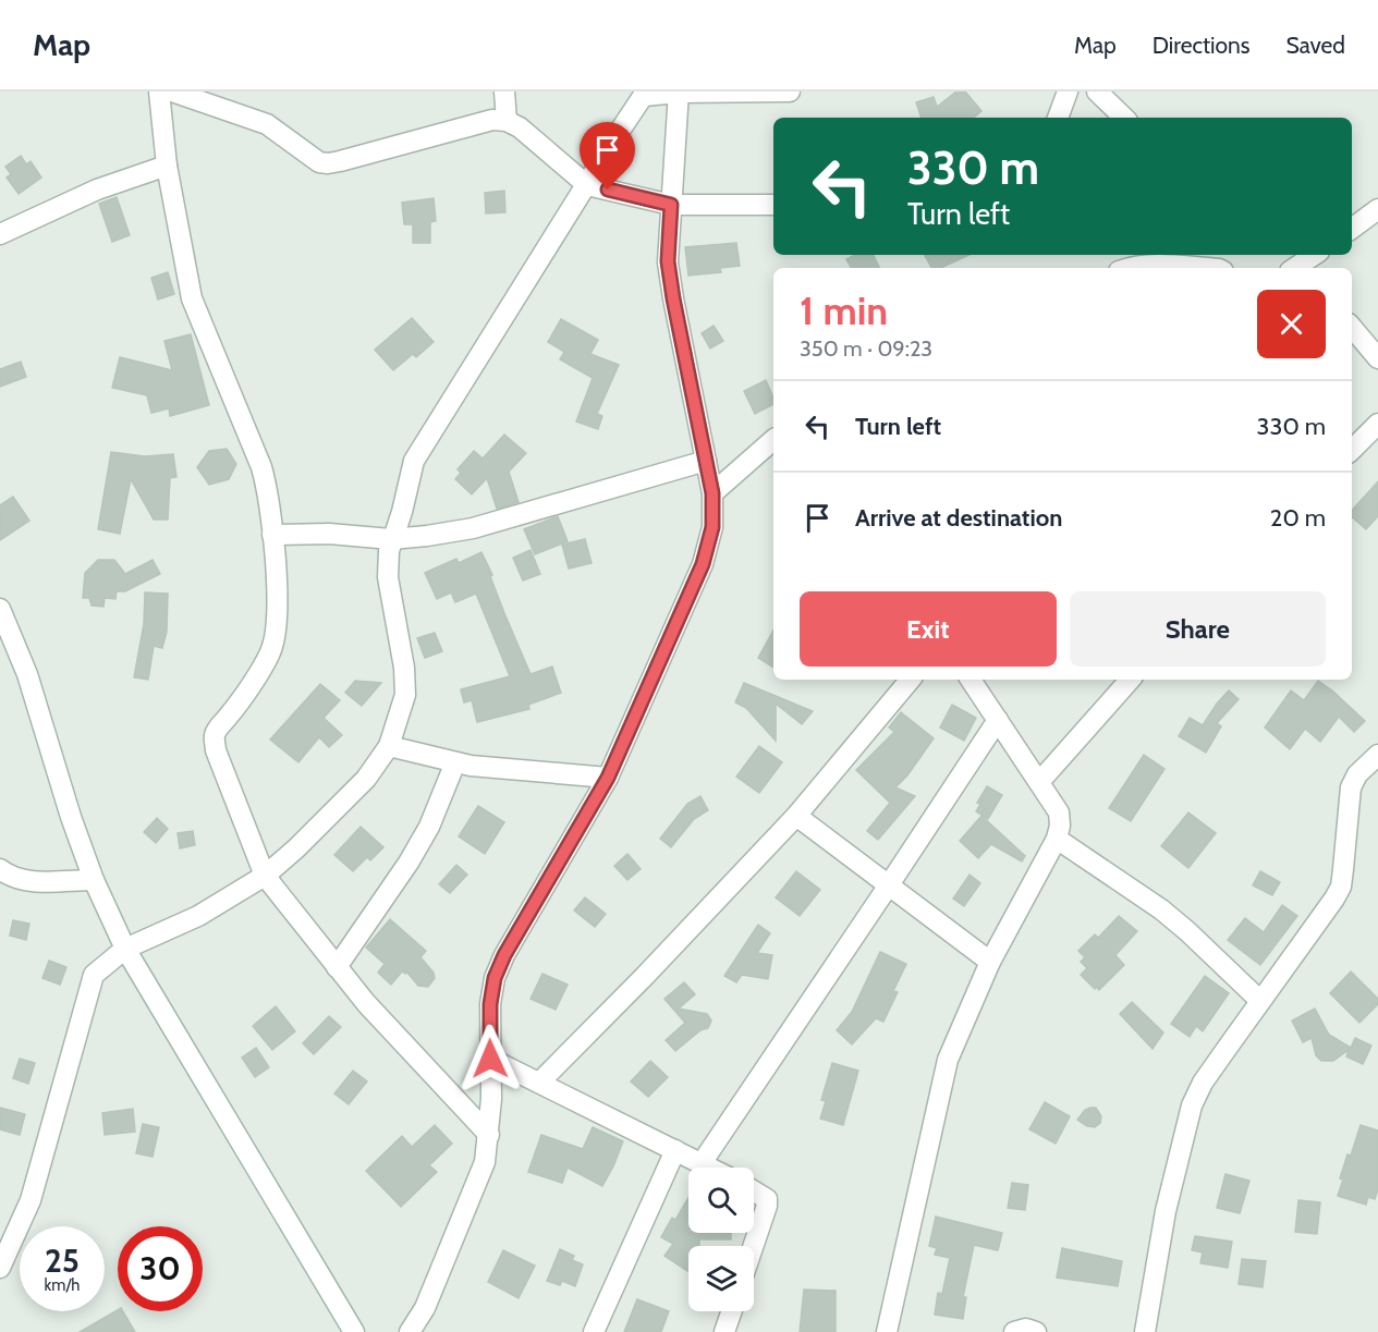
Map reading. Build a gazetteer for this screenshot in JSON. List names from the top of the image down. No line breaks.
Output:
{"page":{"header":"Map","nav":["Map","Directions","Saved"],"turn":["330 m","Turn left"],"heading":["1 min","350 m · 09:23"],"list":[{"name":"Turn left","value":"330 m"},{"name":"Arrive at destination","value":"20 m"}],"buttons":["Exit","Share"],"speed":"25 km/h","limit":"30"}}
